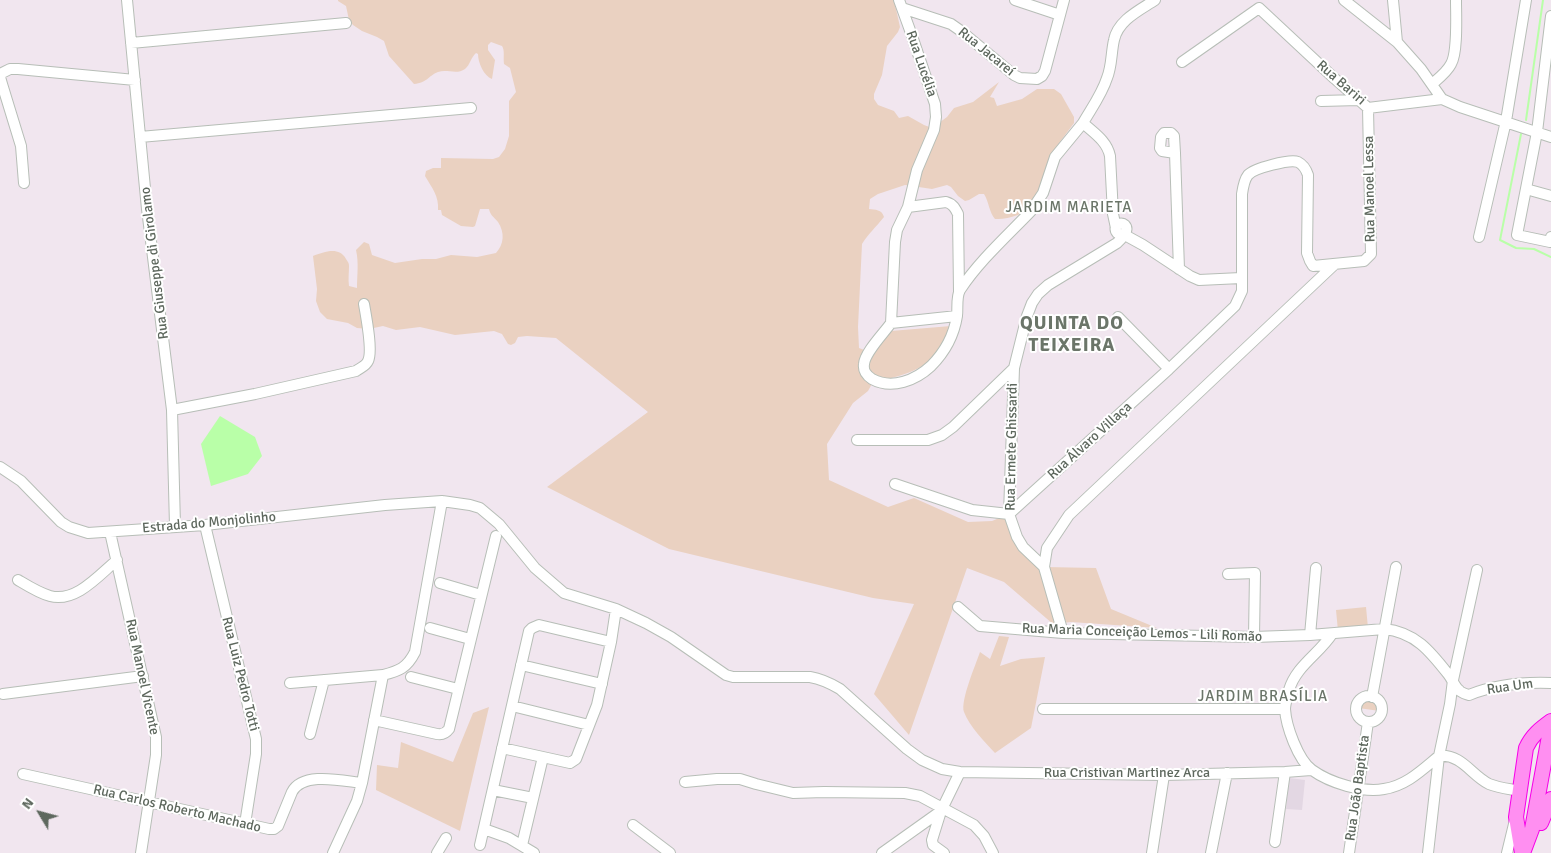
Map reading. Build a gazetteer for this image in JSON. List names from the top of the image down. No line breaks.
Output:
{"streets":{"street":["Rua Jacareí","Rua Lucélia","Rua Bariri","Rua Manoel Lessa","Rua Giuseppe di Girolamo","Rua Álvaro Villaça","Rua Ermete Ghissardi","Estrada do Monjolinho","Rua Maria Conceição Lemos - Lili Romão","Rua Luiz Pedro Totti","Rua Manoel Vicente","Rua Um","Rua Cristivan Martinez Arca","Rua João Baptista","Rua Carlos Roberto Machado"]},"crossings":[["Rua Jacareí","Rua Lucélia"],["Rua Bariri","Rua Manoel Lessa"],["Rua Manoel Lessa","Rua Álvaro Villaça"],["Rua Giuseppe di Girolamo","Estrada do Monjolinho"],["Rua Álvaro Villaça","Rua Ermete Ghissardi"],["Rua Ermete Ghissardi","Rua Maria Conceição Lemos - Lili Romão"],["Estrada do Monjolinho","Rua Luiz Pedro Totti"],["Estrada do Monjolinho","Rua Manoel Vicente"],["Estrada do Monjolinho","Rua Cristivan Martinez Arca"],["Rua Maria Conceição Lemos - Lili Romão","Rua Um"],["Rua Luiz Pedro Totti","Rua Carlos Roberto Machado"],["Rua Manoel Vicente","Rua Carlos Roberto Machado"]],"districts":["JARDIM MARIETA","QUINTA DO TEIXEIRA","JARDIM BRASÍLIA"],"north":"top left"}
